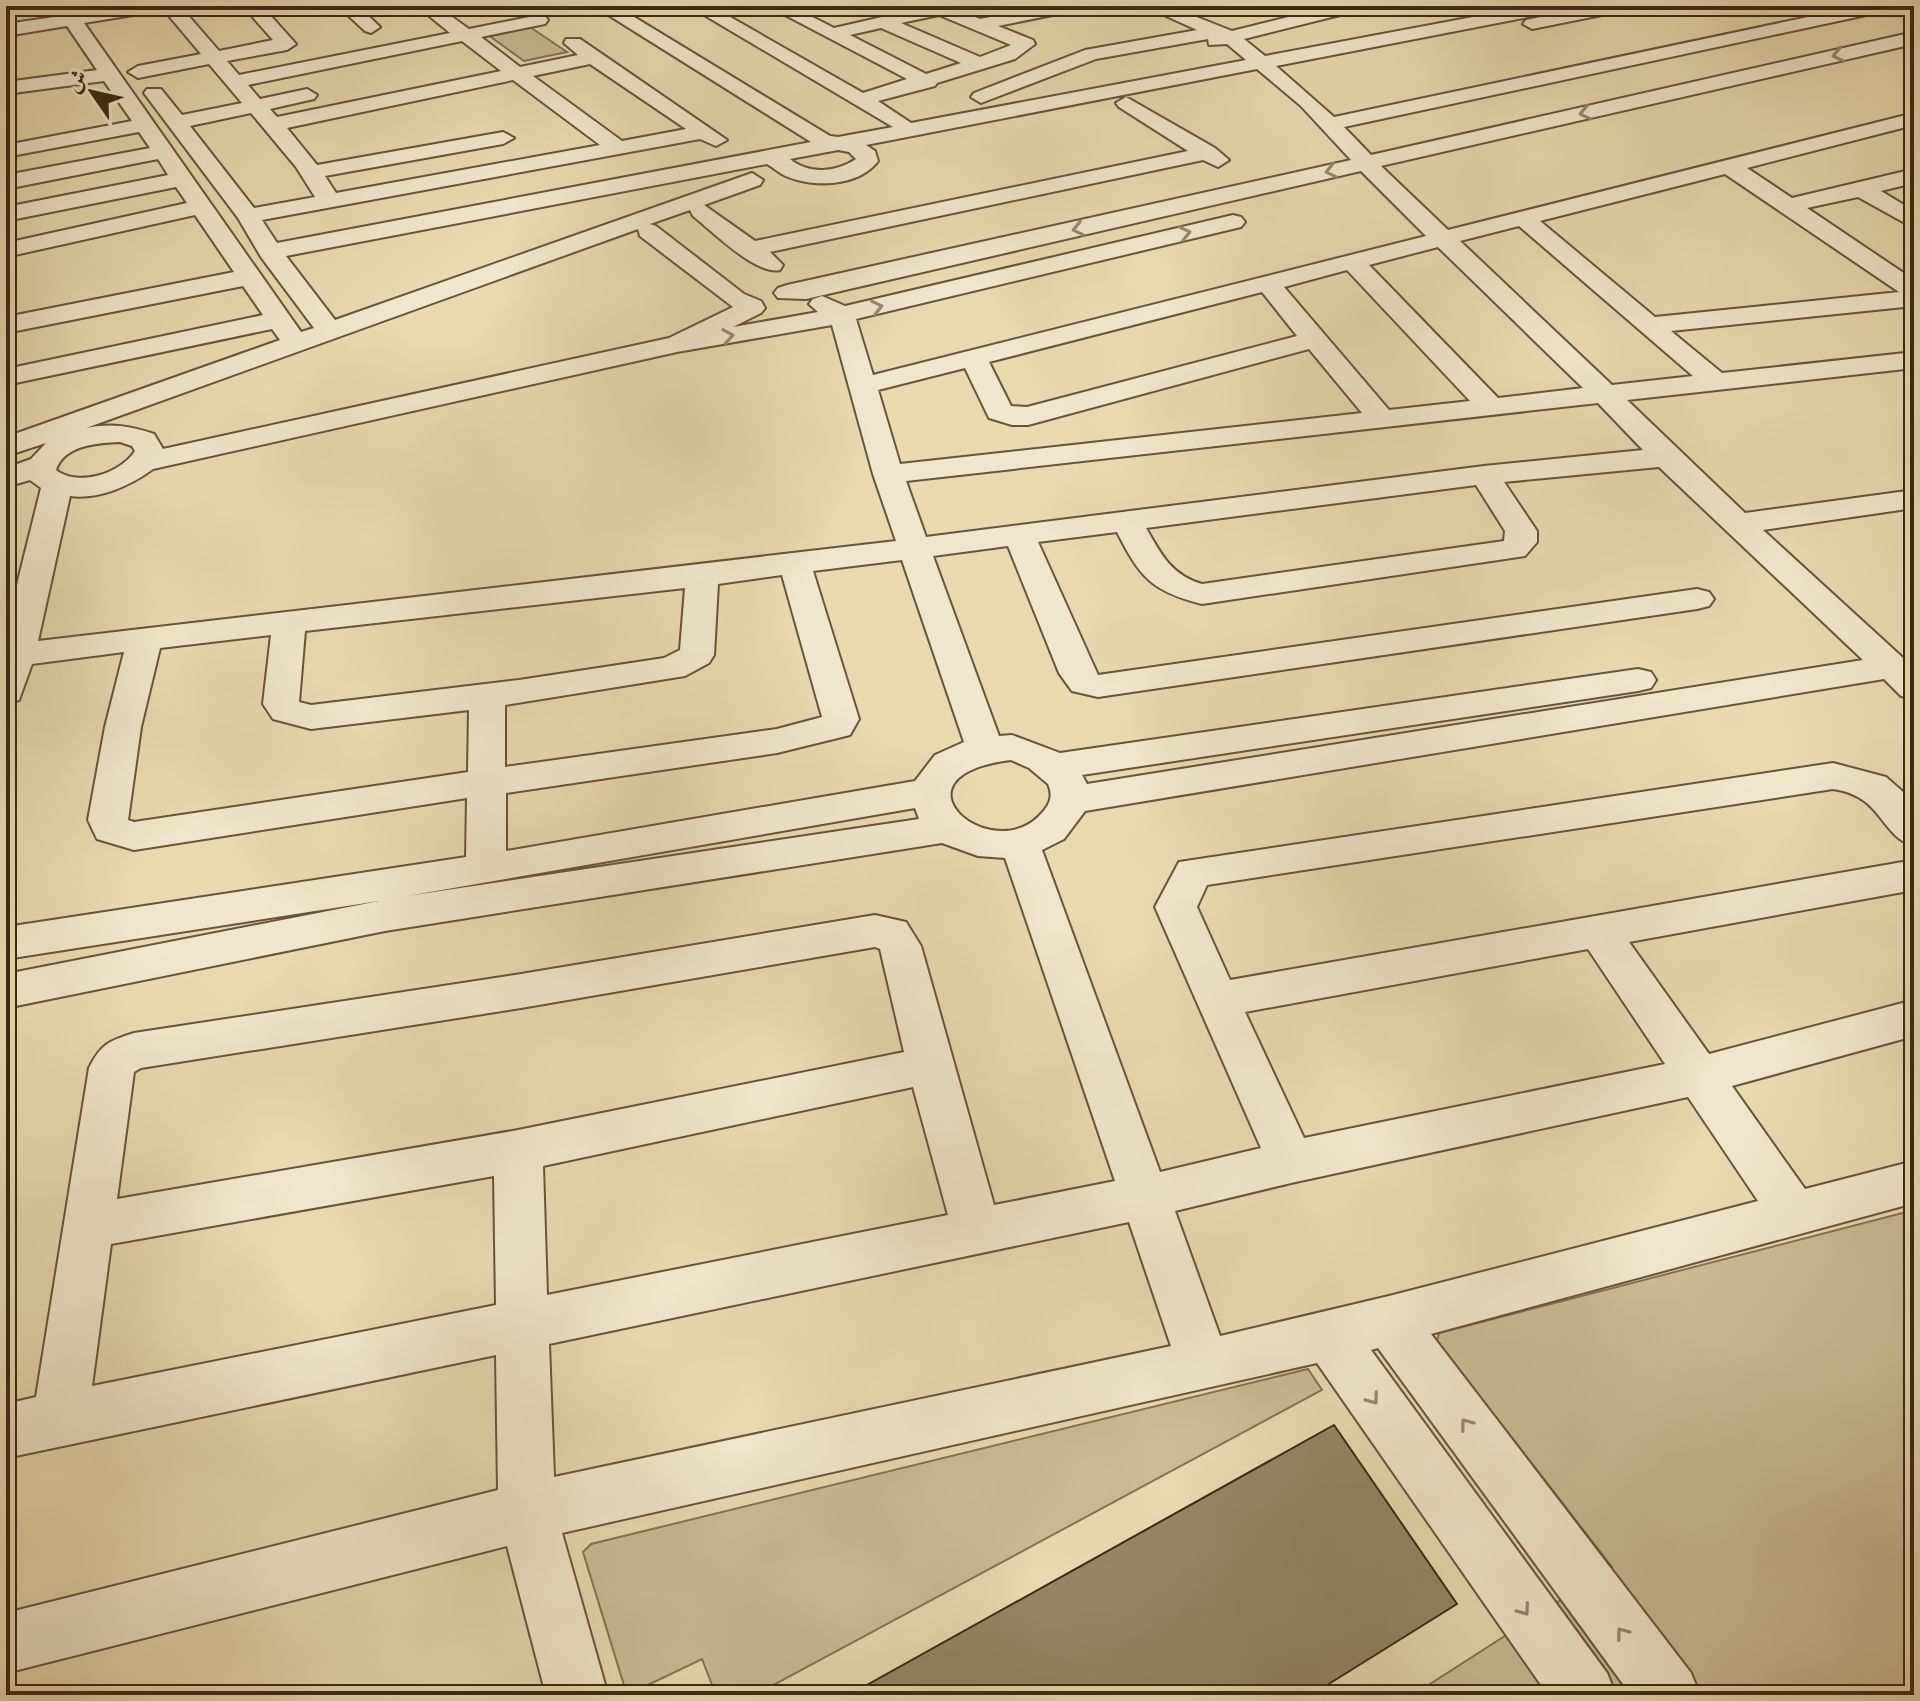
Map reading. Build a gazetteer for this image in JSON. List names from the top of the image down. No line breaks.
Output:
{"north":"top left"}
